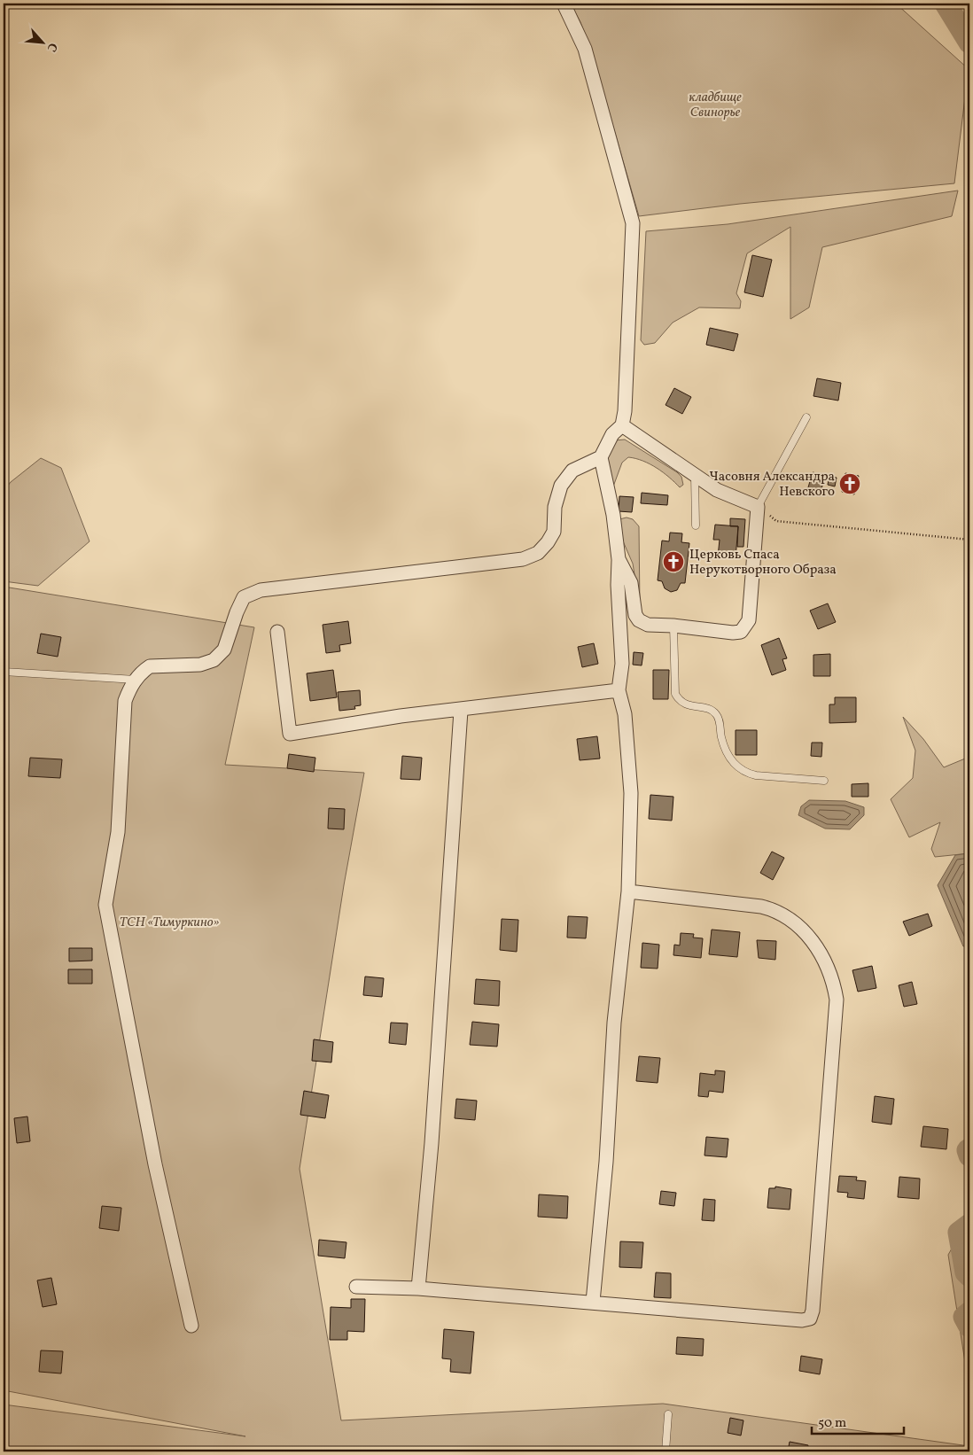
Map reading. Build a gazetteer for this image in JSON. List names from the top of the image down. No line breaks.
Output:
{"parks":["кладбище Свинорье","ТСН «Тимуркино»"],"places":{"church":["Часовня Александра Невского","Церковь Спаса Нерукотворного Образа"]},"scale_bar":"50 m","north":"bottom right"}
